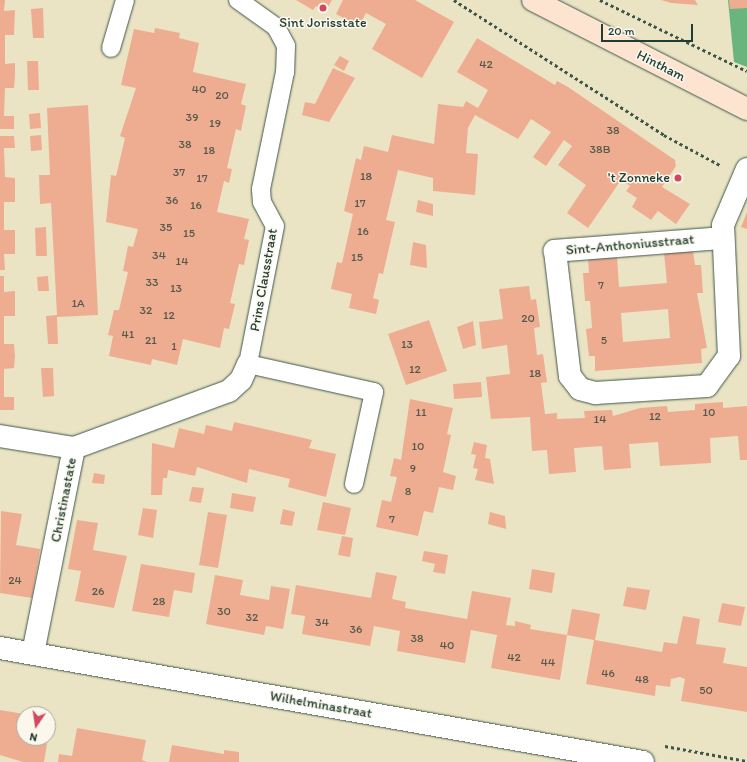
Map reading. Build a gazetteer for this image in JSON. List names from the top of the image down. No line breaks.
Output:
{"streets":{"street":["Hintham","Sint-Anthoniusstraat","Christinastate","Wilhelminastraat"],"lane":["Prins Clausstraat"]},"crossings":[["Prins Clausstraat","Christinastate"],["Christinastate","Wilhelminastraat"]],"places":["Sint Jorisstate","'t Zonneke"],"house_numbers":["42","40","20","39","19","38","38","38B","18","37","18","17","36","17","16","35","16","15","34","15","14","33","7","13","1A","32","12","20","41","21","5","13","1","12","18","11","10","12","14","10","9","8","7","24","26","28","30","32","34","36","38","40","42","44","46","48","50"],"scale_bar":"20 m","north":"bottom"}
